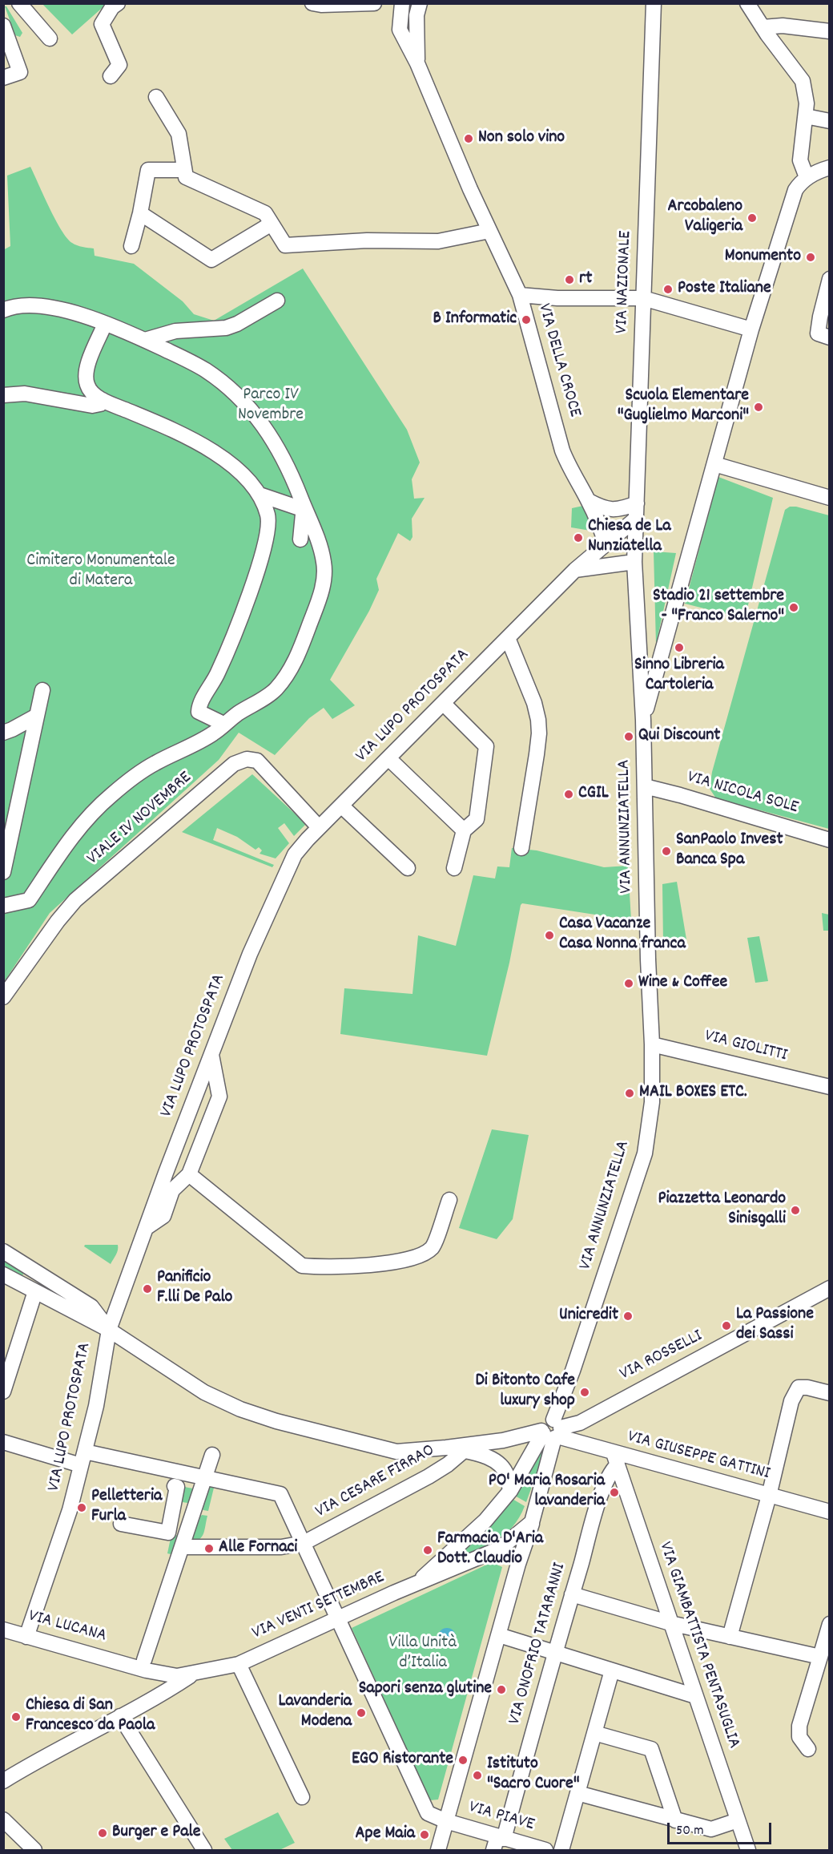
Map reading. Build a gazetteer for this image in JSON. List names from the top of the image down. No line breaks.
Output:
{"streets":{"street":["VIA NAZIONALE","VIA DELLA CROCE","VIA LUPO PROTOSPATA","VIA NICOLA SOLE","VIALE IV NOVEMBRE","VIA ANNUNZIATELLA","VIA GIOLITTI","VIA ROSSELLI","VIA GIUSEPPE GATTINI","VIA CESARE FIRRAO","VIA VENTI SETTEMBRE","VIA LUCANA","VIA ONOFRIO TATARANNI","VIA GIAMBATTISTA PENTASUGLIA","VIA PIAVE"]},"crossings":[["VIA NAZIONALE","VIA LUPO PROTOSPATA"],["VIA NAZIONALE","VIA ANNUNZIATELLA"],["VIA DELLA CROCE","VIA LUPO PROTOSPATA"],["VIA LUPO PROTOSPATA","VIALE IV NOVEMBRE"],["VIA LUPO PROTOSPATA","VIA LUCANA"],["VIA NICOLA SOLE","VIA ANNUNZIATELLA"],["VIA ANNUNZIATELLA","VIA GIOLITTI"],["VIA ANNUNZIATELLA","VIA ROSSELLI"],["VIA ANNUNZIATELLA","VIA GIUSEPPE GATTINI"],["VIA ANNUNZIATELLA","VIA VENTI SETTEMBRE"],["VIA ROSSELLI","VIA GIUSEPPE GATTINI"],["VIA ROSSELLI","VIA VENTI SETTEMBRE"],["VIA GIUSEPPE GATTINI","VIA VENTI SETTEMBRE"],["VIA GIUSEPPE GATTINI","VIA ONOFRIO TATARANNI"],["VIA GIUSEPPE GATTINI","VIA GIAMBATTISTA PENTASUGLIA"],["VIA CESARE FIRRAO","VIA PIAVE"],["VIA VENTI SETTEMBRE","VIA PIAVE"],["VIA ONOFRIO TATARANNI","VIA GIAMBATTISTA PENTASUGLIA"],["VIA ONOFRIO TATARANNI","VIA PIAVE"]],"parks":["Parco IV Novembre","Cimitero Monumentale di Matera","Villa Unità d’Italia"],"places":["Non solo vino","Arcobaleno Valigeria","Monumento","rt","Poste Italiane","B Informatic","Scuola Elementare \"Guglielmo Marconi\"","Chiesa de La Nunziatella","Stadio 21 settembre - \"Franco Salerno\"","Sinno Libreria Cartoleria","Qui Discount","CGIL","SanPaolo Invest Banca Spa","Casa Vacanze Casa Nonna franca","Wine & Coffee","MAIL BOXES ETC.","Piazzetta Leonardo Sinisgalli","Panificio F.lli De Palo","Unicredit","La Passione dei Sassi","Di Bitonto Cafe luxury shop","PO' Maria Rosaria lavanderia","Pelletteria Furla","Alle Fornaci","Farmacia D'Aria Dott. Claudio","Sapori senza glutine","Lavanderia Modena","Chiesa di San Francesco da Paola","EGO Ristorante","Istituto \"Sacro Cuore\"","Burger e Pale","Ape Maia"],"scale_bar":"50 m"}
